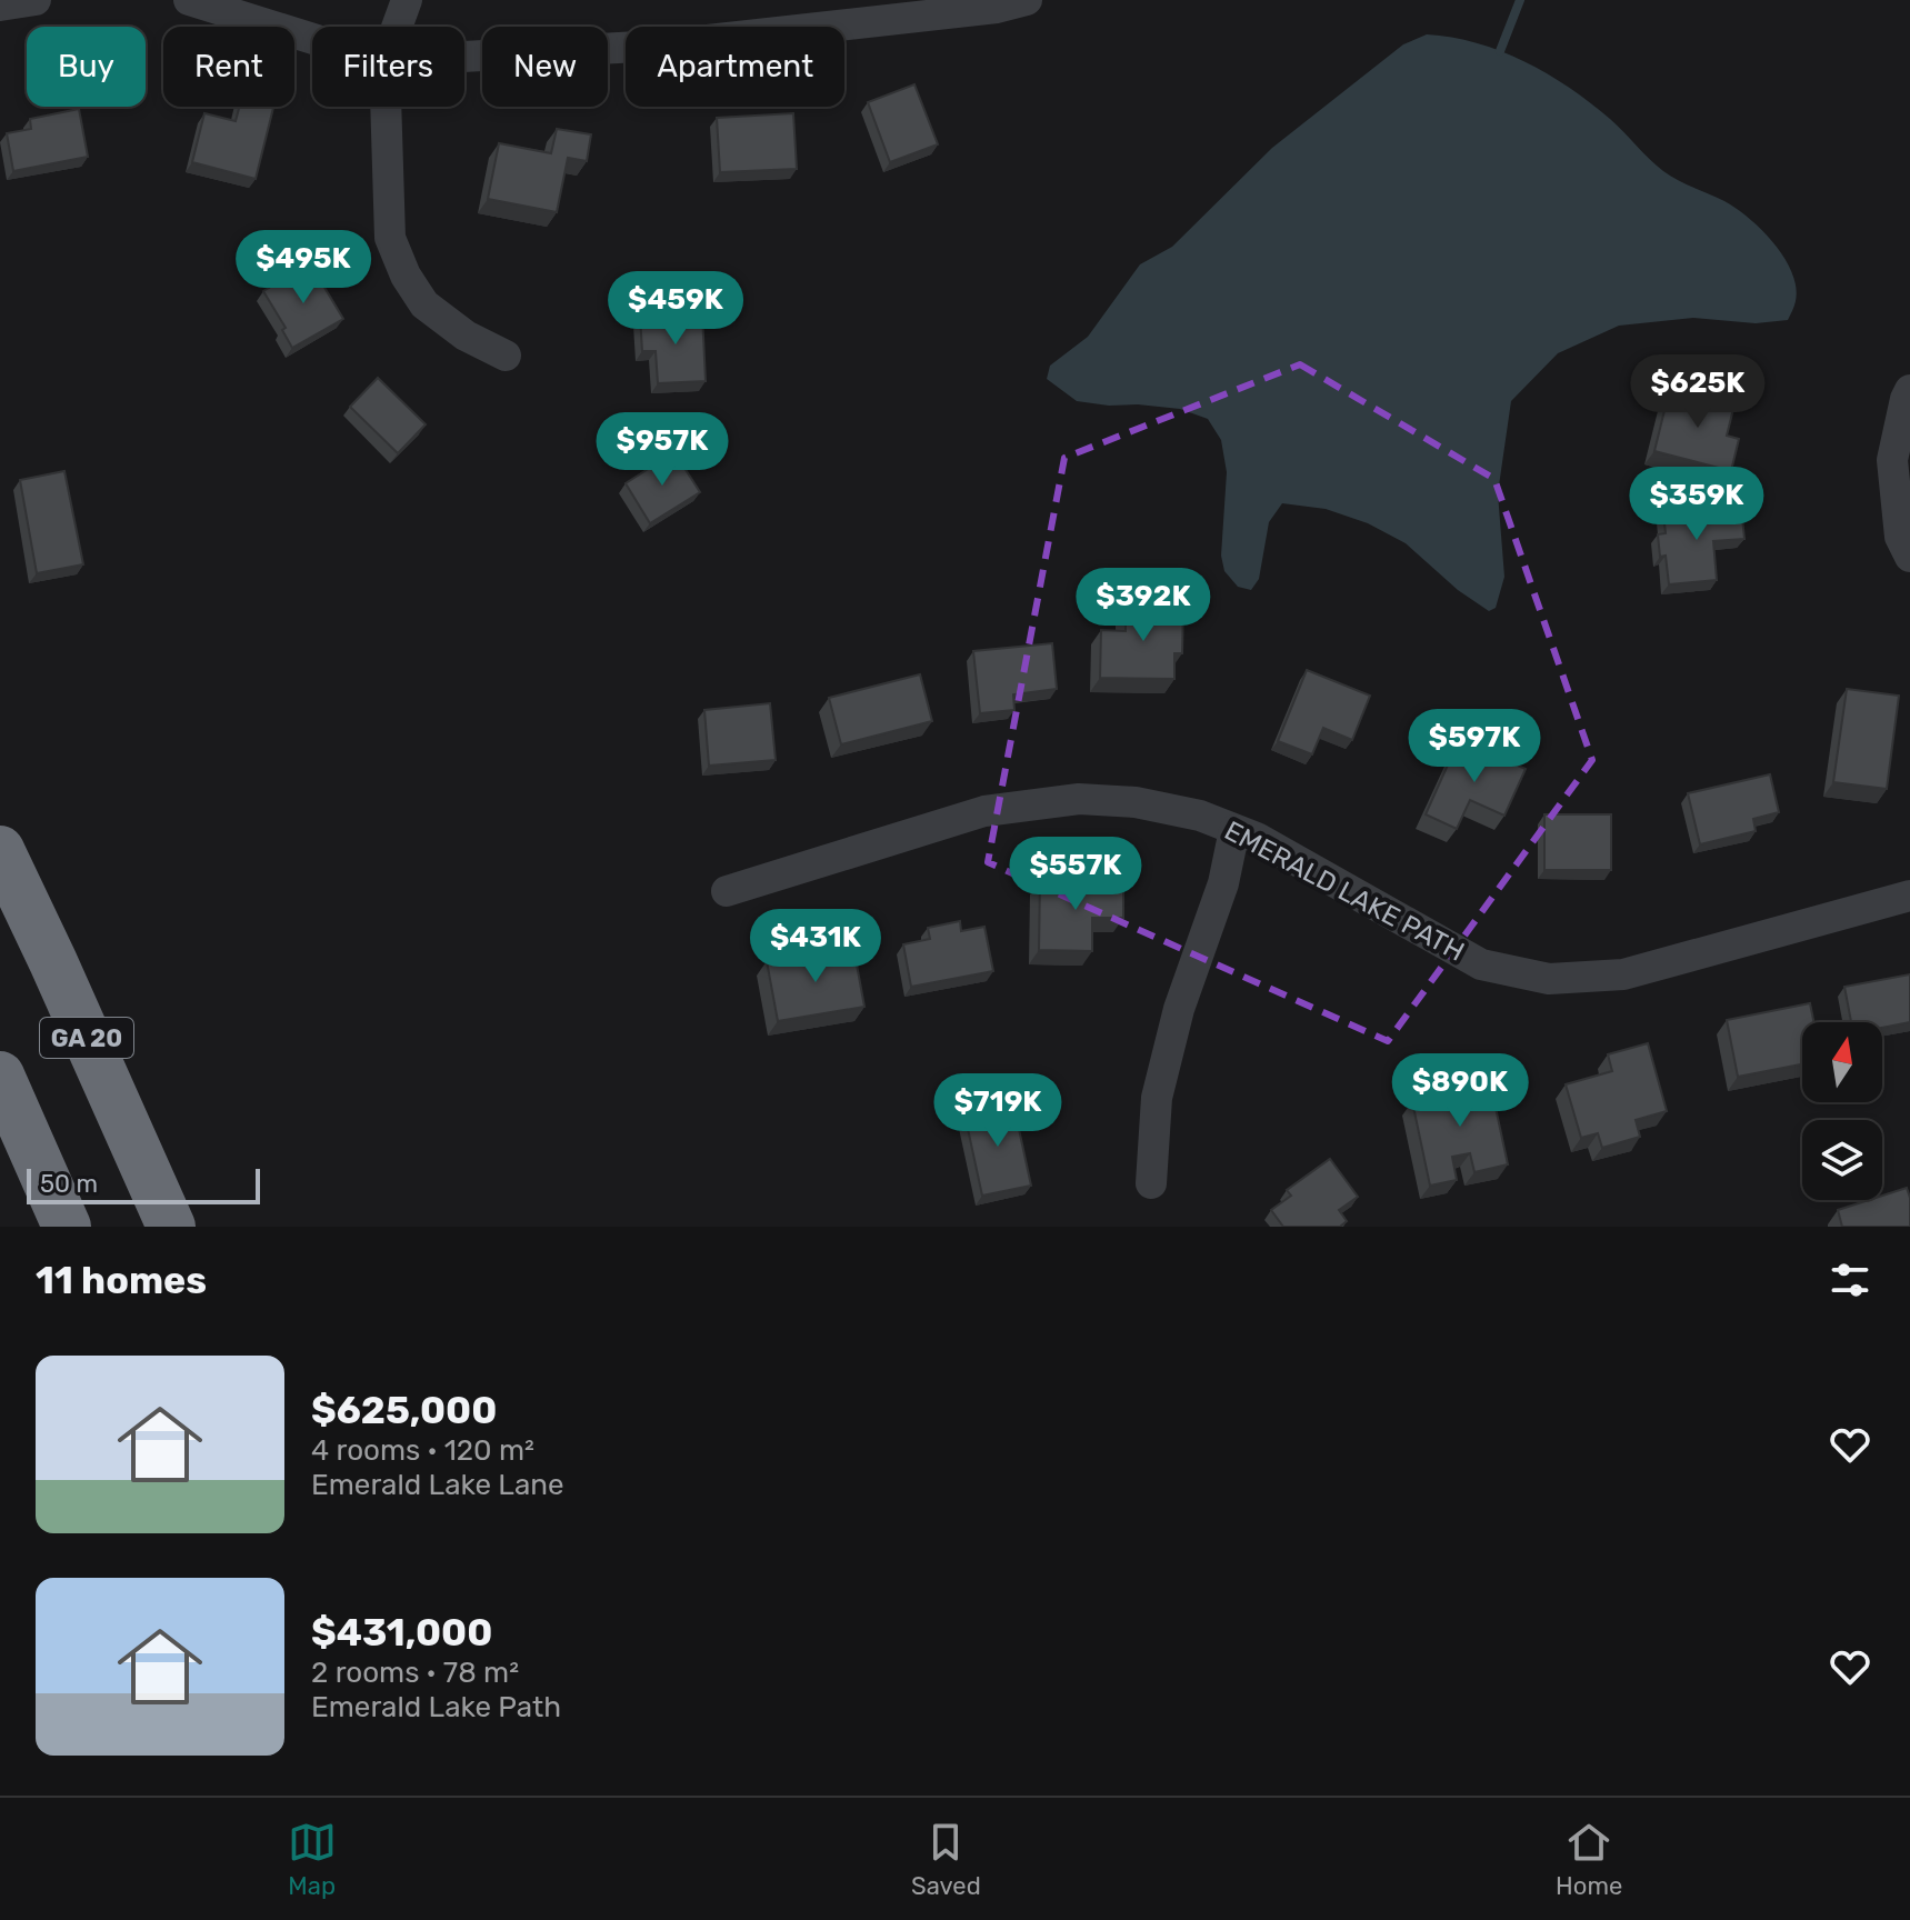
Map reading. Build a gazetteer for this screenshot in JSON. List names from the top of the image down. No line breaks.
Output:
{"streets":{"highway":["GA 20"],"street":["EMERALD LAKE PATH"]},"scale_bar":"50 m","north":"top","page":{"chip":["Buy","Rent","Filters","New","Apartment"],"price":["$495K","$459K","$625K","$957K","$359K","$392K","$597K","$557K","$431K","$890K","$719K"],"scale":"50 m","heading":"11 homes","list":[{"name":"$625,000","note":"4 rooms · 120 m² · Emerald Lake Lane"},{"name":"$431,000","note":"2 rooms · 78 m² · Emerald Lake Path"}],"tabs":["Map","Saved","Home"]}}
